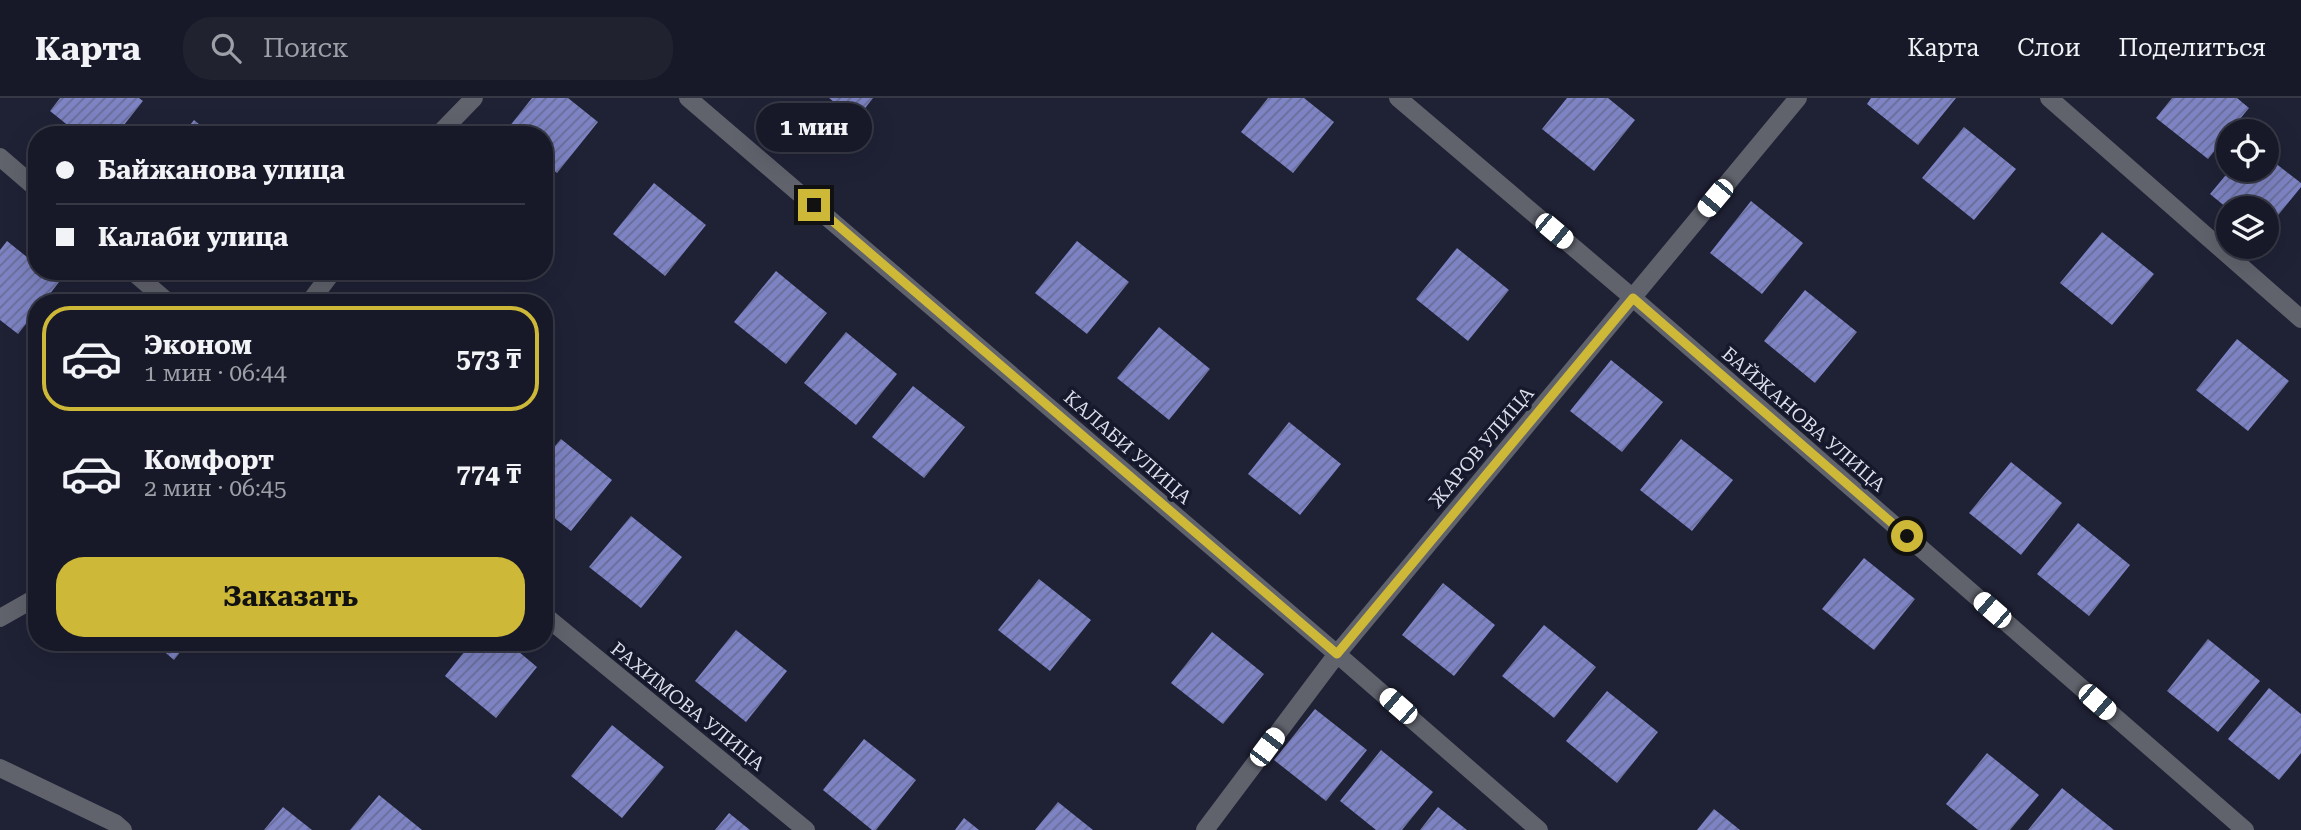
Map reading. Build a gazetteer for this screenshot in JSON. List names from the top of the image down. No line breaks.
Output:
{"streets":{"street":["БАЙЖАНОВА УЛИЦА","КАЛАБИ УЛИЦА","ЖАРОВ УЛИЦА","РАХИМОВА УЛИЦА"]},"crossings":[["БАЙЖАНОВА УЛИЦА","ЖАРОВ УЛИЦА"],["КАЛАБИ УЛИЦА","ЖАРОВ УЛИЦА"]],"page":{"header":"Карта","search":"Поиск","nav":["Карта","Слои","Поделиться"],"bubble":"1 мин","banner":["Байжанова улица","Калаби улица"],"list":[{"name":"Эконом","note":"1 мин · 06:44","value":"573 ₸"},{"name":"Комфорт","note":"2 мин · 06:45","value":"774 ₸"}],"buttons":"Заказать"}}
